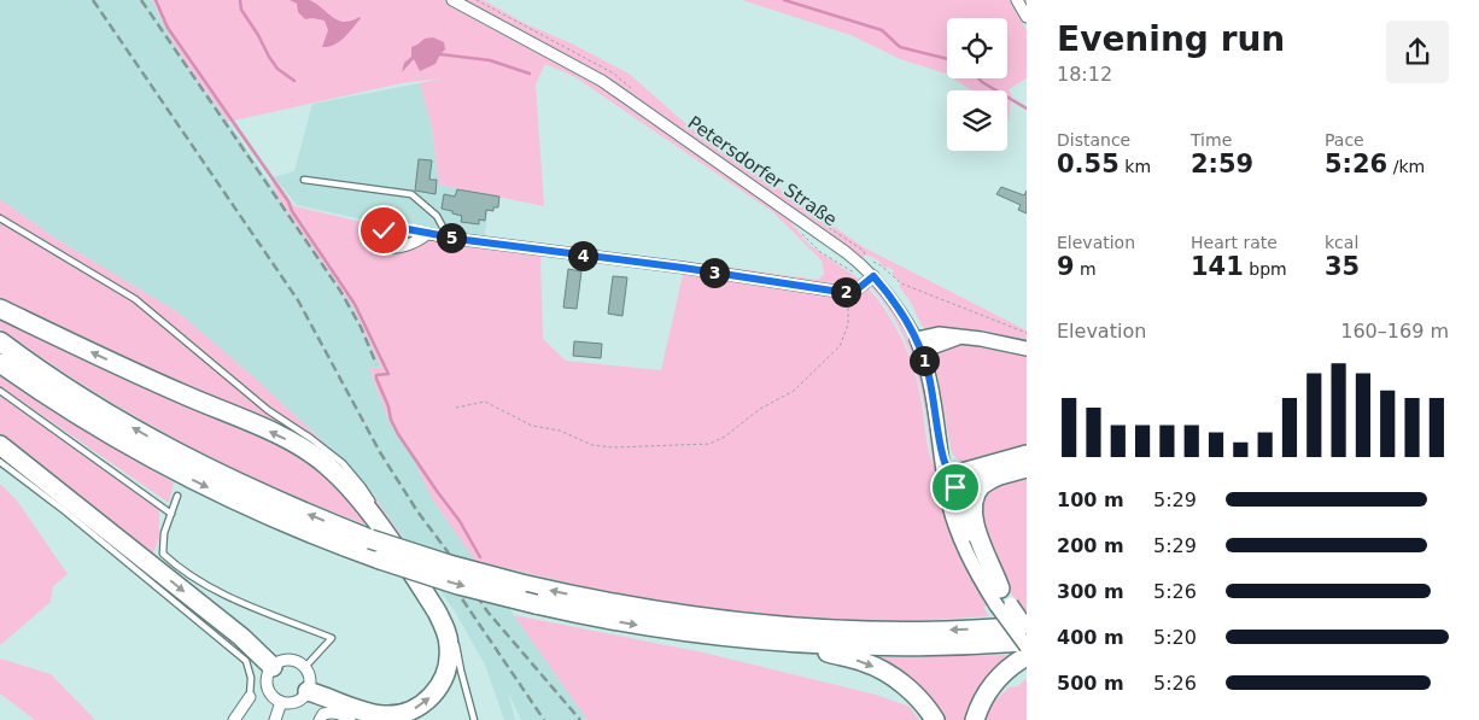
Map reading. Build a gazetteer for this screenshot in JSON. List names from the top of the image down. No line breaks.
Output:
{"streets":{"street":["Petersdorfer Straße"]},"page":{"heading":["Evening run","18:12"],"stats":[["Distance","0.55 km"],["Time","2:59"],["Pace","5:26 /km"],["Elevation","9 m"],["Heart rate","141 bpm"],["kcal","35"]],"pins":["5","4","3","2","1"],"chart":["Elevation","160–169 m"],"list":[{"name":"100 m","note":"5:29"},{"name":"200 m","note":"5:29"},{"name":"300 m","note":"5:26"},{"name":"400 m","note":"5:20"},{"name":"500 m","note":"5:26"}]}}
